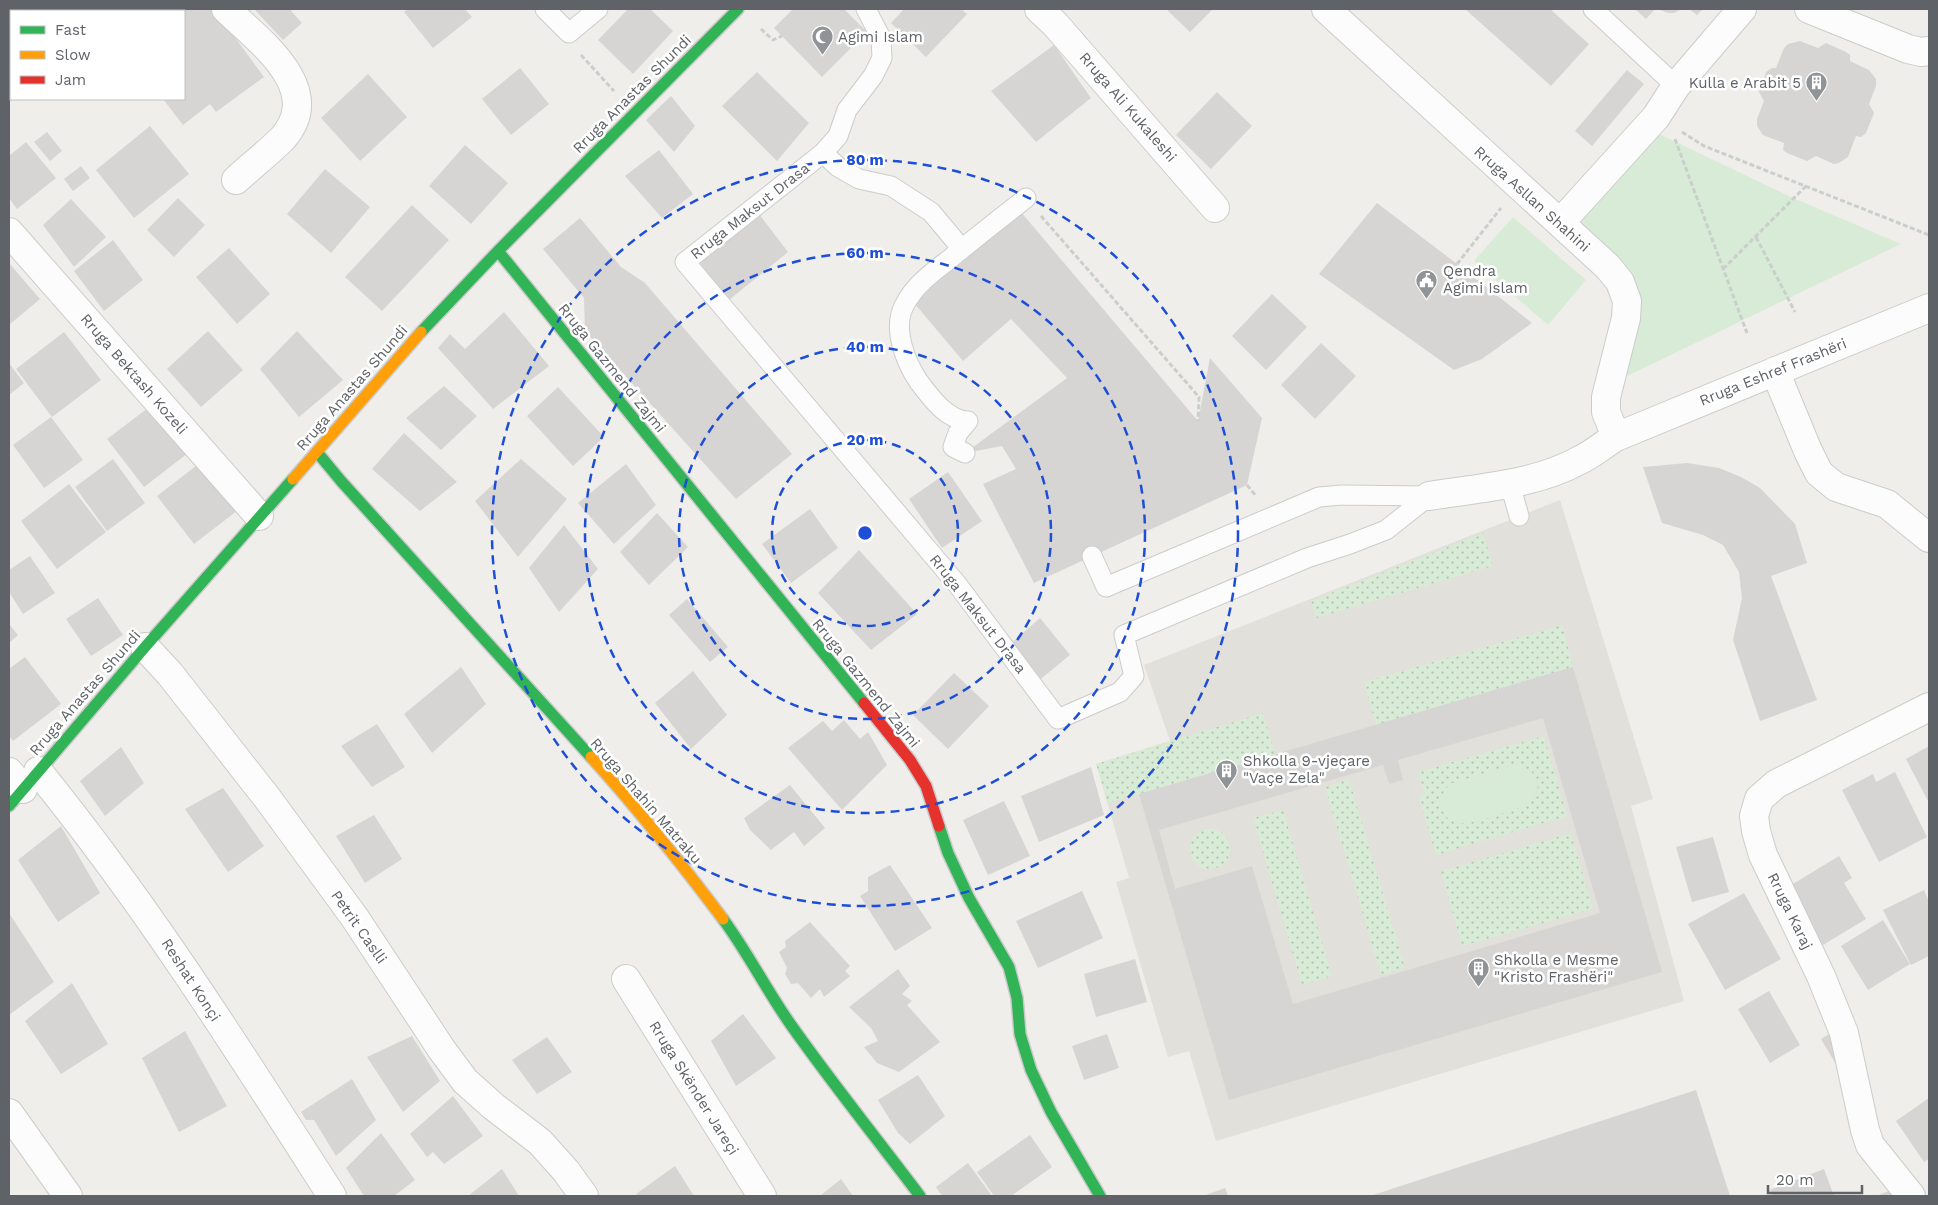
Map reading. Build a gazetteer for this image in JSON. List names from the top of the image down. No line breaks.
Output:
{"streets":{"street":["Rruga Anastas Shundi","Rruga Ali Kukaleshi","Rruga Asllan Shahini","Rruga Maksut Drasa","Rruga Gazmend Zajmi","Rruga Eshref Frashëri","Rruga Bektash Kozeli","Rruga Shahin Matraku","Rruga Karaj","Petrit Caslli","Reshat Konçi","Rruga Skënder Jareçi"]},"crossings":[["Rruga Anastas Shundi","Rruga Gazmend Zajmi"],["Rruga Anastas Shundi","Rruga Bektash Kozeli"],["Rruga Anastas Shundi","Rruga Shahin Matraku"],["Rruga Anastas Shundi","Petrit Caslli"],["Rruga Anastas Shundi","Reshat Konçi"],["Rruga Asllan Shahini","Rruga Maksut Drasa"],["Rruga Asllan Shahini","Rruga Eshref Frashëri"],["Rruga Maksut Drasa","Rruga Eshref Frashëri"]],"places":{"mosque":["Agimi Islam"],"building":["Kulla e Arabit 5","Shkolla 9-vjeçare \"Vaçe Zela\"","Shkolla e Mesme \"Kristo Frashëri\""],"public building":["Qendra Agimi Islam"]},"legend":["Fast","Slow","Jam"],"scale_bar":"20 m","rings":["80 m","60 m","40 m","20 m"]}
